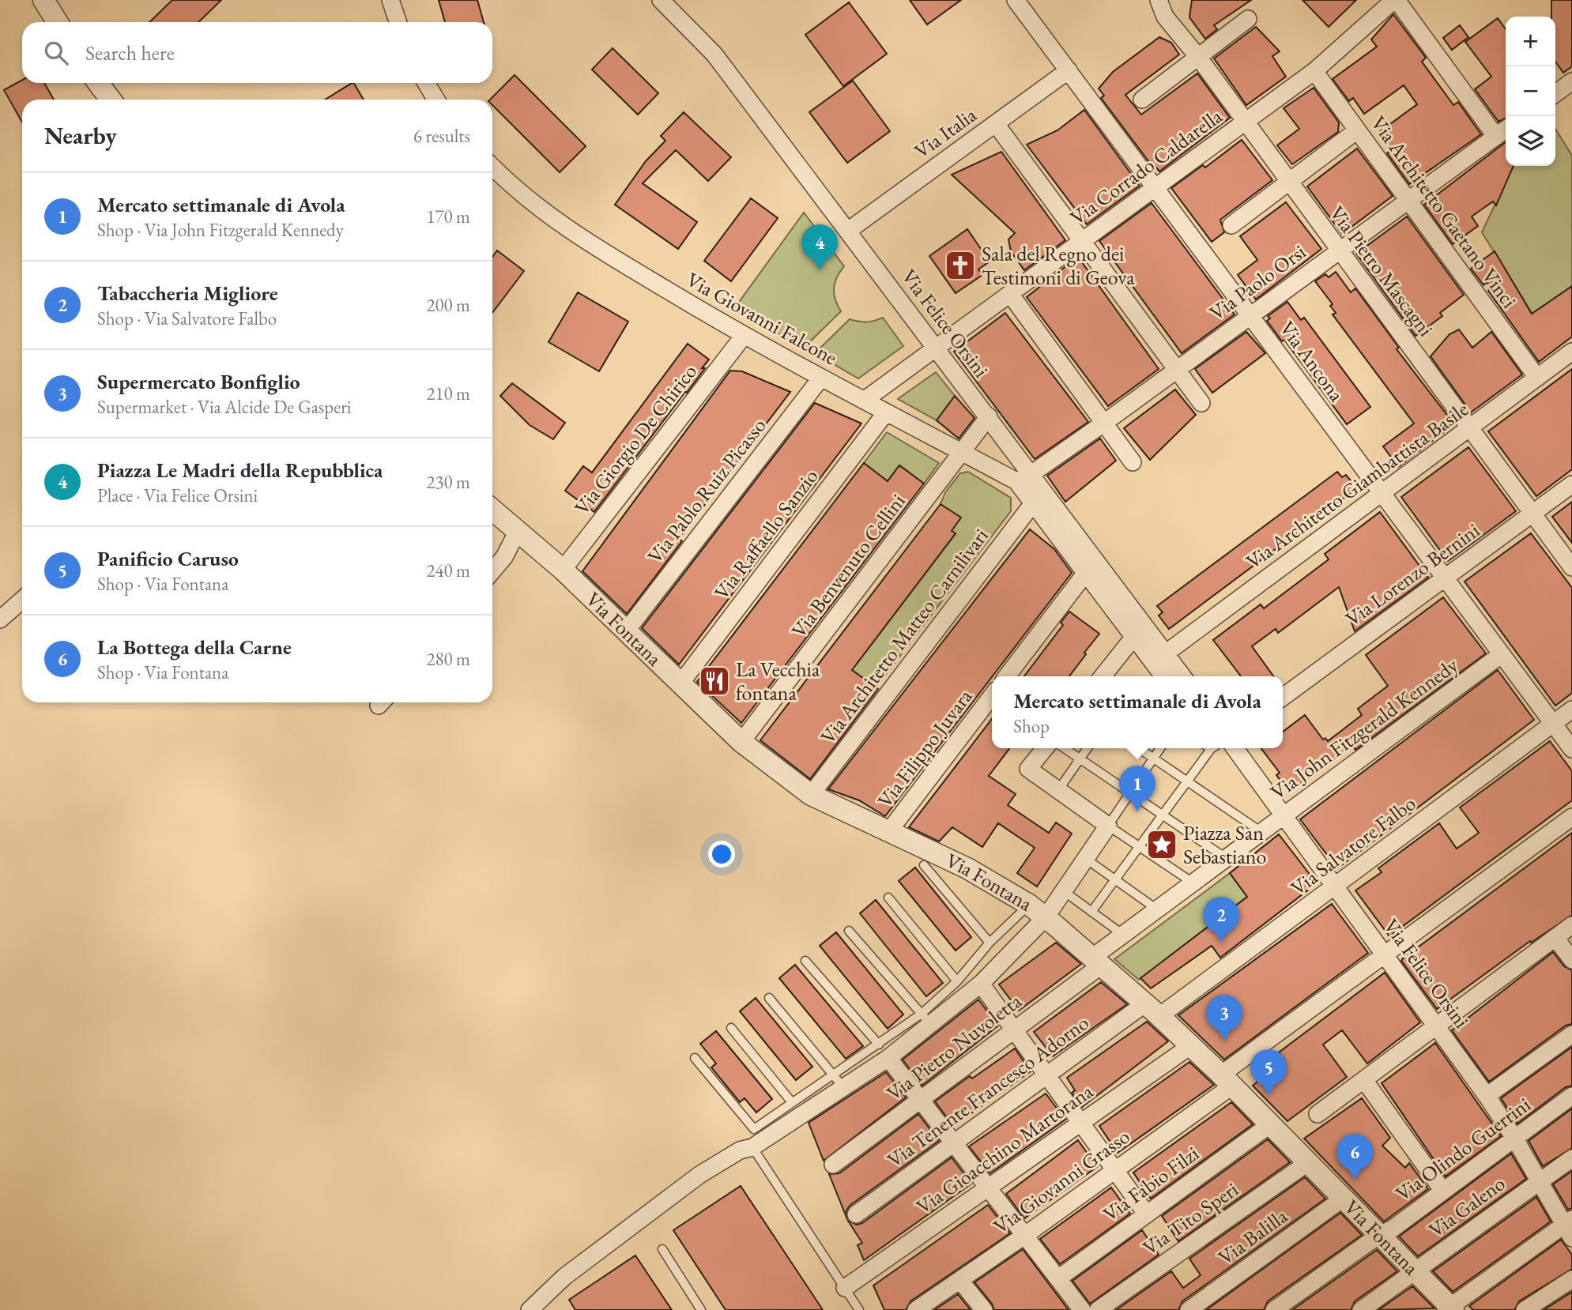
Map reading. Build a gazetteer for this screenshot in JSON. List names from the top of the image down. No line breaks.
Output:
{"streets":{"street":["Via Italia","Via Corrado Caldarella","Via Architetto Gaetano Vinci","Via Pietro Mascagni","Via Paolo Orsi","Via Giovanni Falcone","Via Felice Orsini","Via Ancona","Via Giorgio De Chirico","Via Architetto Giambattista Basile","Via Pablo Ruiz Picasso","Via Raffaello Sanzio","Via Benvenuto Cellini","Via Lorenzo Bernini","Via Fontana","Via Architetto Matteo Carnilivari","Via John Fitzgerald Kennedy","Via Filippo Juvara","Via Salvatore Falbo","Via Pietro Nuvoletta","Via Tenente Francesco Adorno","Via Gioacchino Martorana","Via Olindo Guerrini","Via Giovanni Grasso","Via Fabio Filzi","Via Galeno","Via Tito Speri","Via Balilla"]},"crossings":[["Via Italia","Via Felice Orsini"],["Via Italia","Via Ancona"],["Via Corrado Caldarella","Via Architetto Gaetano Vinci"],["Via Corrado Caldarella","Via Pietro Mascagni"],["Via Corrado Caldarella","Via Giovanni Falcone"],["Via Corrado Caldarella","Via Felice Orsini"],["Via Corrado Caldarella","Via Ancona"],["Via Architetto Gaetano Vinci","Via Paolo Orsi"],["Via Architetto Gaetano Vinci","Via Architetto Giambattista Basile"],["Via Pietro Mascagni","Via Paolo Orsi"],["Via Pietro Mascagni","Via Architetto Giambattista Basile"],["Via Pietro Mascagni","Via Lorenzo Bernini"],["Via Paolo Orsi","Via Felice Orsini"],["Via Paolo Orsi","Via Ancona"],["Via Giovanni Falcone","Via Giorgio De Chirico"],["Via Giovanni Falcone","Via Pablo Ruiz Picasso"],["Via Giovanni Falcone","Via Raffaello Sanzio"],["Via Giovanni Falcone","Via Benvenuto Cellini"],["Via Felice Orsini","Via Architetto Giambattista Basile"],["Via Felice Orsini","Via Benvenuto Cellini"],["Via Felice Orsini","Via John Fitzgerald Kennedy"],["Via Felice Orsini","Via Salvatore Falbo"],["Via Felice Orsini","Via Olindo Guerrini"],["Via Felice Orsini","Via Giovanni Grasso"],["Via Felice Orsini","Via Galeno"],["Via Ancona","Via Architetto Giambattista Basile"],["Via Ancona","Via Lorenzo Bernini"],["Via Ancona","Via John Fitzgerald Kennedy"],["Via Ancona","Via Salvatore Falbo"],["Via Giorgio De Chirico","Via Fontana"],["Via Pablo Ruiz Picasso","Via Fontana"],["Via Raffaello Sanzio","Via Fontana"],["Via Benvenuto Cellini","Via Fontana"],["Via Fontana","Via Architetto Matteo Carnilivari"],["Via Fontana","Via John Fitzgerald Kennedy"],["Via Fontana","Via Filippo Juvara"],["Via Fontana","Via Salvatore Falbo"],["Via Fontana","Via Pietro Nuvoletta"],["Via Fontana","Via Tenente Francesco Adorno"],["Via Fontana","Via Gioacchino Martorana"],["Via Fontana","Via Olindo Guerrini"],["Via Fontana","Via Giovanni Grasso"],["Via Fontana","Via Fabio Filzi"],["Via Fontana","Via Galeno"],["Via Fontana","Via Tito Speri"],["Via Fontana","Via Balilla"],["Via John Fitzgerald Kennedy","Via Pietro Nuvoletta"],["Via Salvatore Falbo","Via Tenente Francesco Adorno"]],"places":{"church":["Sala del Regno dei Testimoni di Geova"],"restaurant":["La Vecchia fontana"],"place":["Piazza San Sebastiano"]},"page":{"map_buttons":["+","−"],"search":"Search here","heading":["Nearby","6 results"],"list":[{"mark":"1","name":"Mercato settimanale di Avola","note":"Shop · Via John Fitzgerald Kennedy","value":"170 m"},{"mark":"2","name":"Tabaccheria Migliore","note":"Shop · Via Salvatore Falbo","value":"200 m"},{"mark":"3","name":"Supermercato Bonfiglio","note":"Supermarket · Via Alcide De Gasperi","value":"210 m"},{"mark":"4","name":"Piazza Le Madri della Repubblica","note":"Place · Via Felice Orsini","value":"230 m"},{"mark":"5","name":"Panificio Caruso","note":"Shop · Via Fontana","value":"240 m"},{"mark":"6","name":"La Bottega della Carne","note":"Shop · Via Fontana","value":"280 m"}],"pins":["4","1","2","3","5","6"],"popup":["Mercato settimanale di Avola","Shop"]}}
